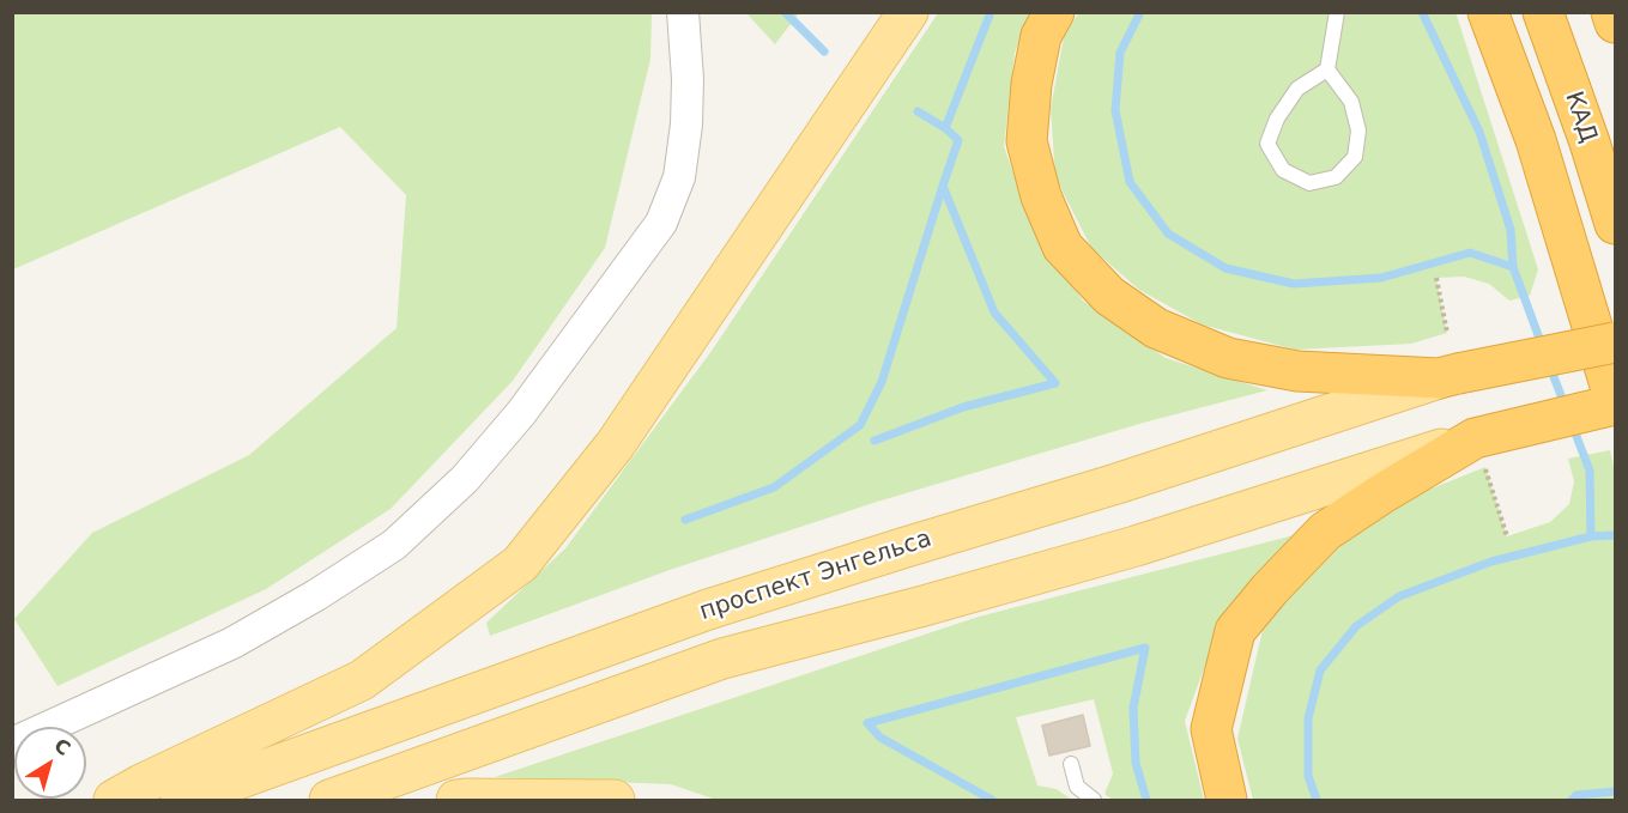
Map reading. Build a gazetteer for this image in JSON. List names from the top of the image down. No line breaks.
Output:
{"streets":{"highway":["КАД","проспект Энгельса"]},"north":"top right"}
